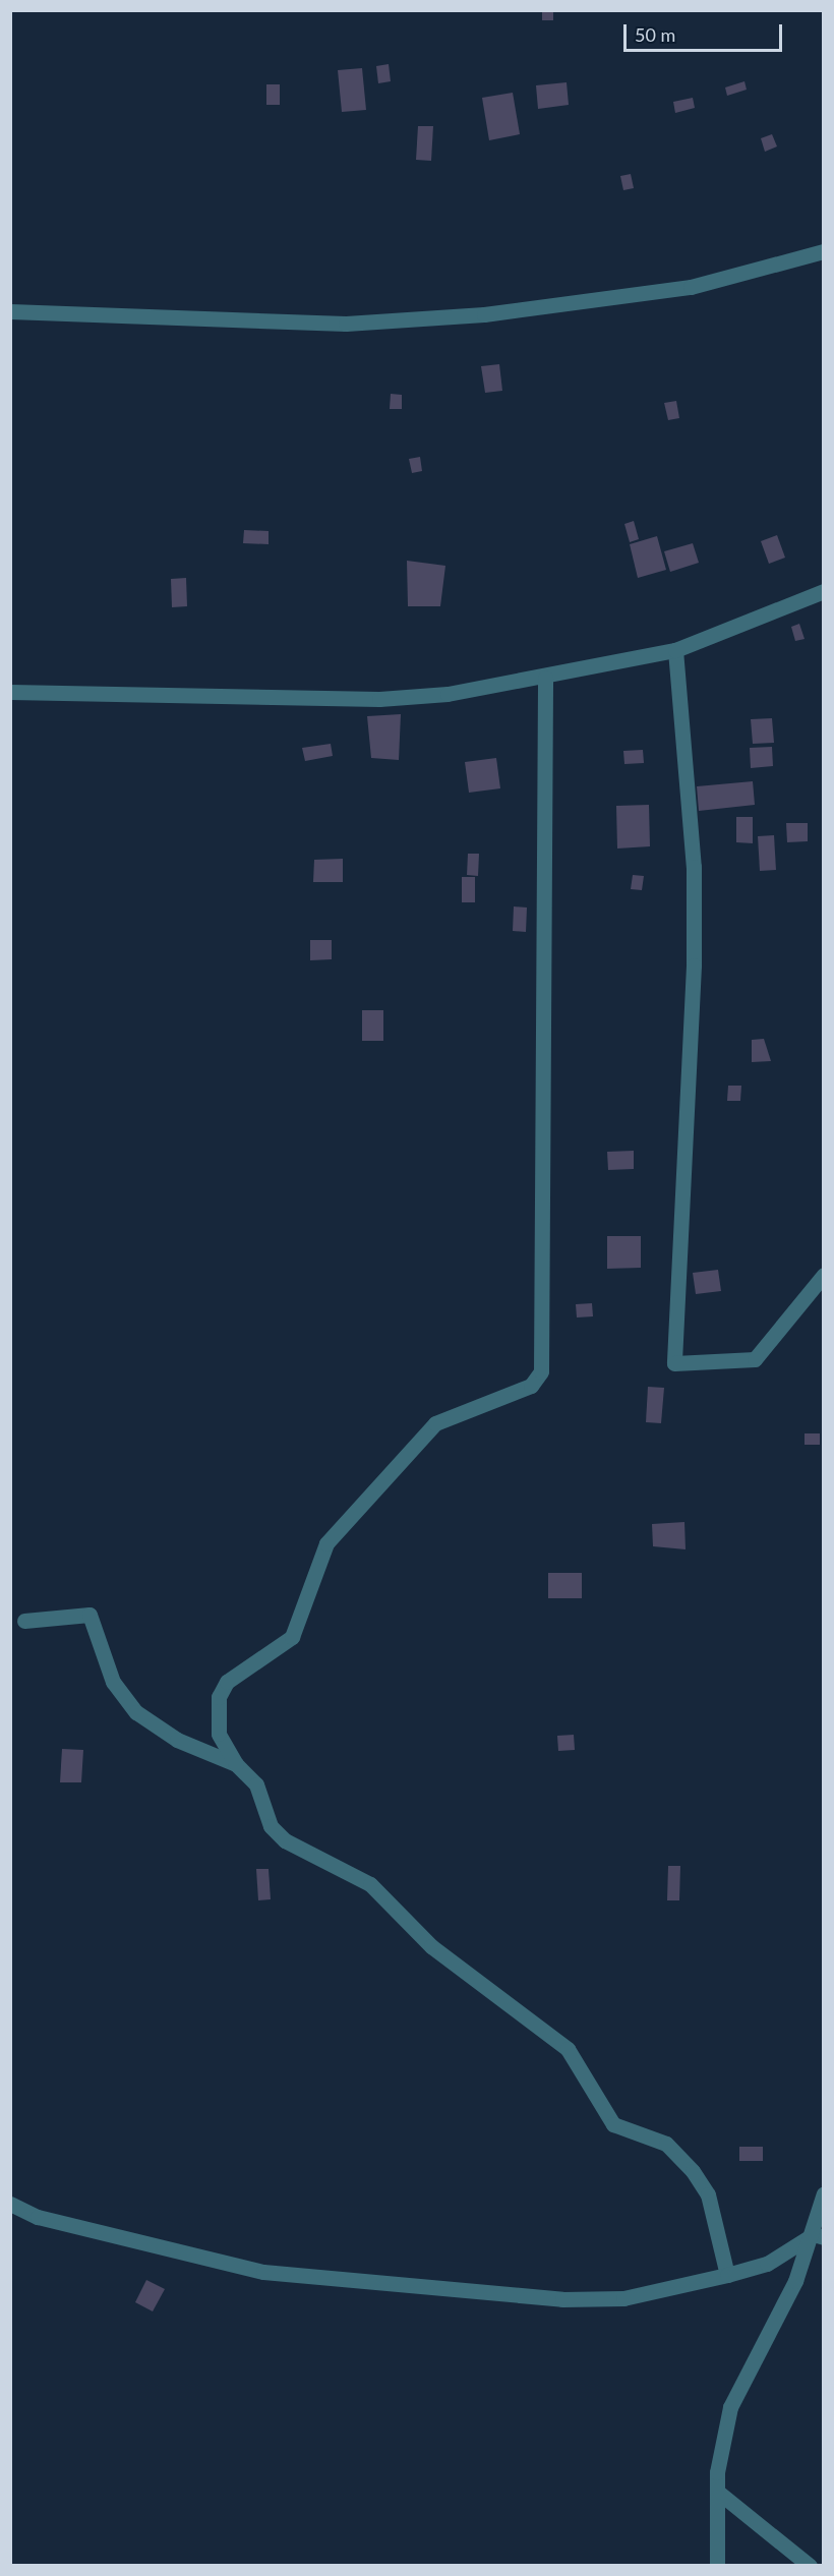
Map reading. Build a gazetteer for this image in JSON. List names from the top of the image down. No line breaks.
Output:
{"scale_bar":"50 m"}
